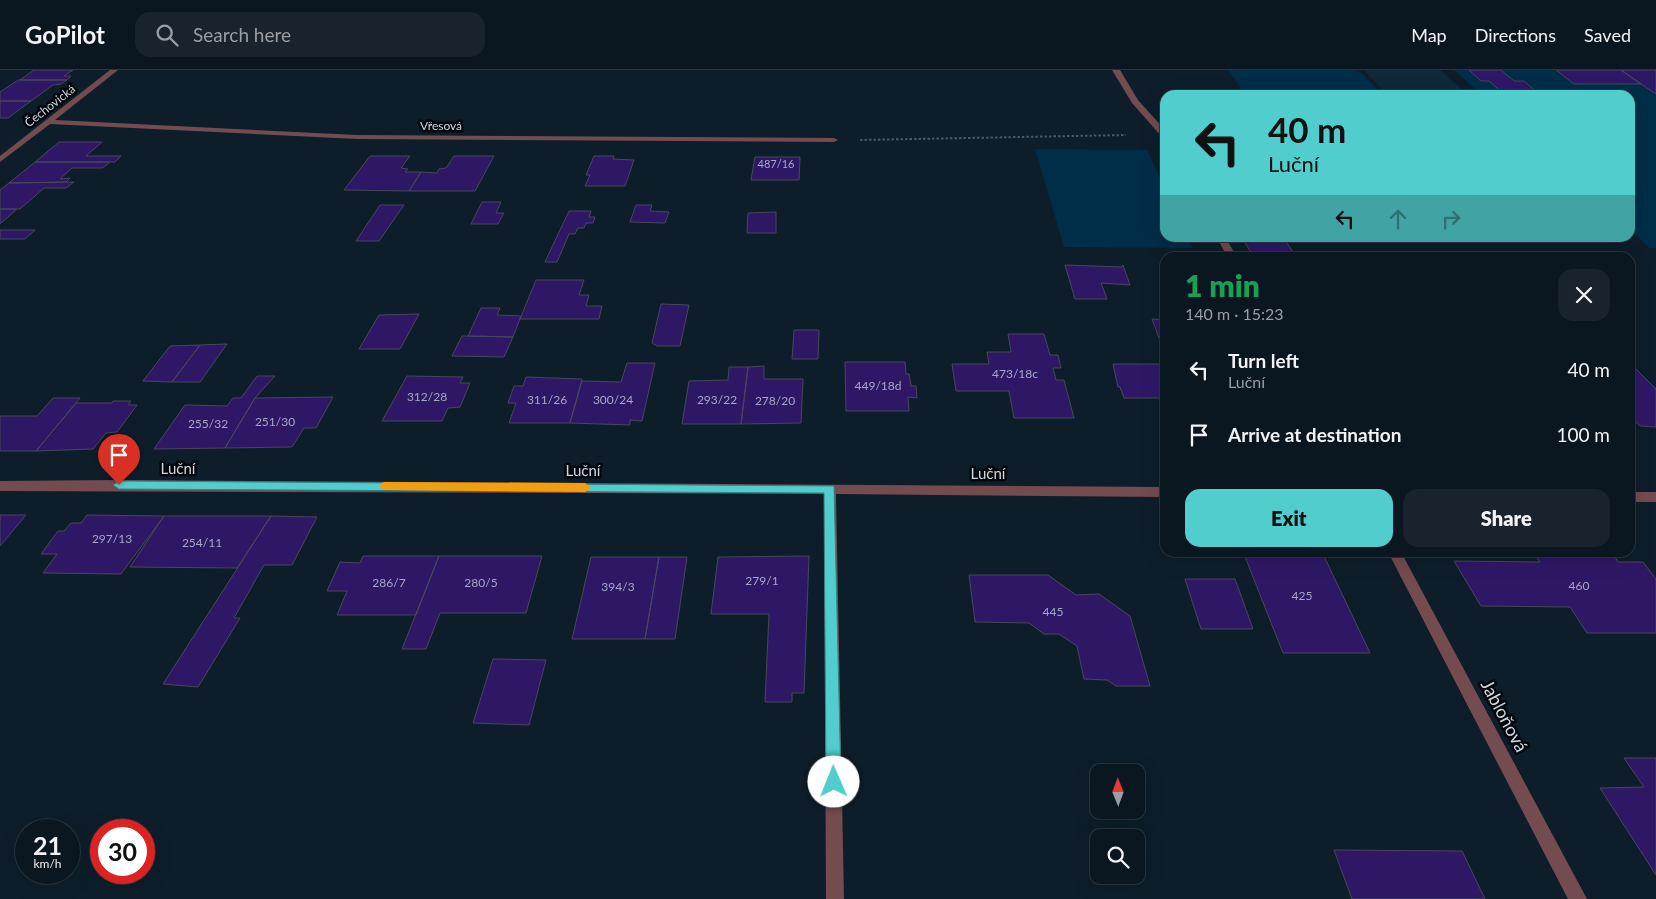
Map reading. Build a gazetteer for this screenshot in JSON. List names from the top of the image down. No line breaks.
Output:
{"streets":{"street":["Čechovická","Vřesová","Luční","Jabloňová"]},"crossings":[["Čechovická","Vřesová"]],"house_numbers":["487/16","473/18c","449/18d","312/28","311/26","300/24","293/22","278/20","251/30","255/32","297/13","254/11","279/1","286/7","280/5","460","394/3","425","445"],"north":"top","page":{"header":"GoPilot","search":"Search here","nav":["Map","Directions","Saved"],"turn":["40 m","Luční"],"heading":["1 min","140 m · 15:23"],"list":[{"name":"Turn left","note":"Luční","value":"40 m"},{"name":"Arrive at destination","value":"100 m"}],"buttons":["Exit","Share"],"speed":"21 km/h","limit":"30"}}
